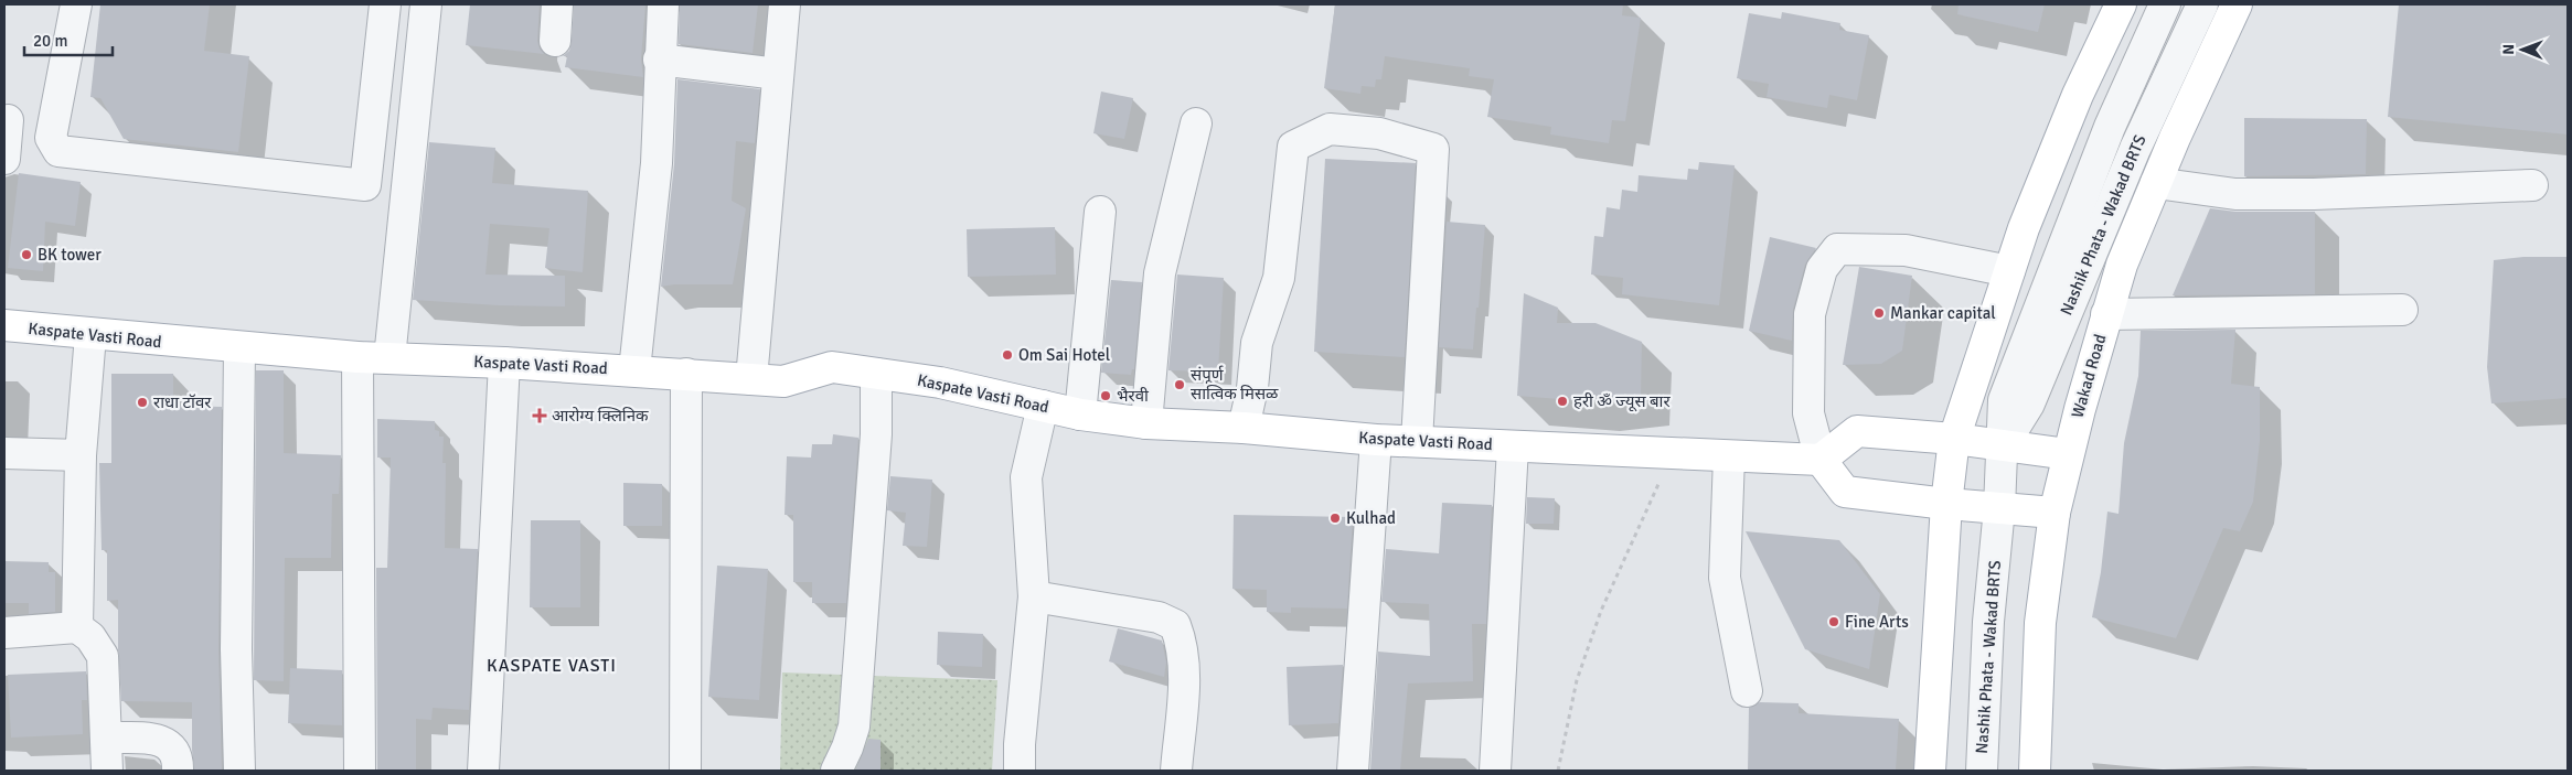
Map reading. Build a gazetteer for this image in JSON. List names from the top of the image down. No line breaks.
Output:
{"streets":{"main road":["Kaspate Vasti Road","Wakad Road"],"street":["Nashik Phata - Wakad BRTS"]},"districts":["KASPATE VASTI"],"places":{"other":["BK tower","Mankar capital","Om Sai Hotel","संपूर्ण सात्विक मिसळ","भैरवी","हरी ॐ ज्यूस बार","राधा टॉवर","Kulhad","Fine Arts"],"health":["आरोग्य क्लिनिक"]},"scale_bar":"20 m","north":"left"}
